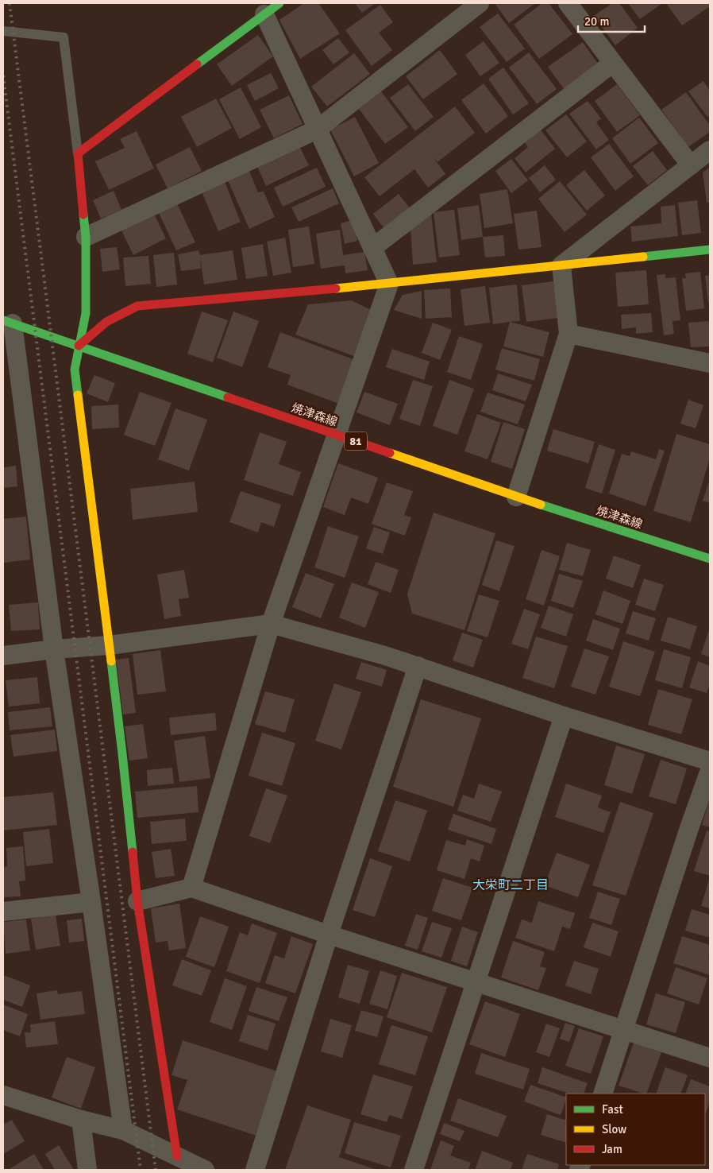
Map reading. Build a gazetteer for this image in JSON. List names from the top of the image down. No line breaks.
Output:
{"streets":{"street":["焼津森線","81"]},"districts":["大栄町二丁目"],"legend":["Fast","Slow","Jam"],"scale_bar":"20 m"}
